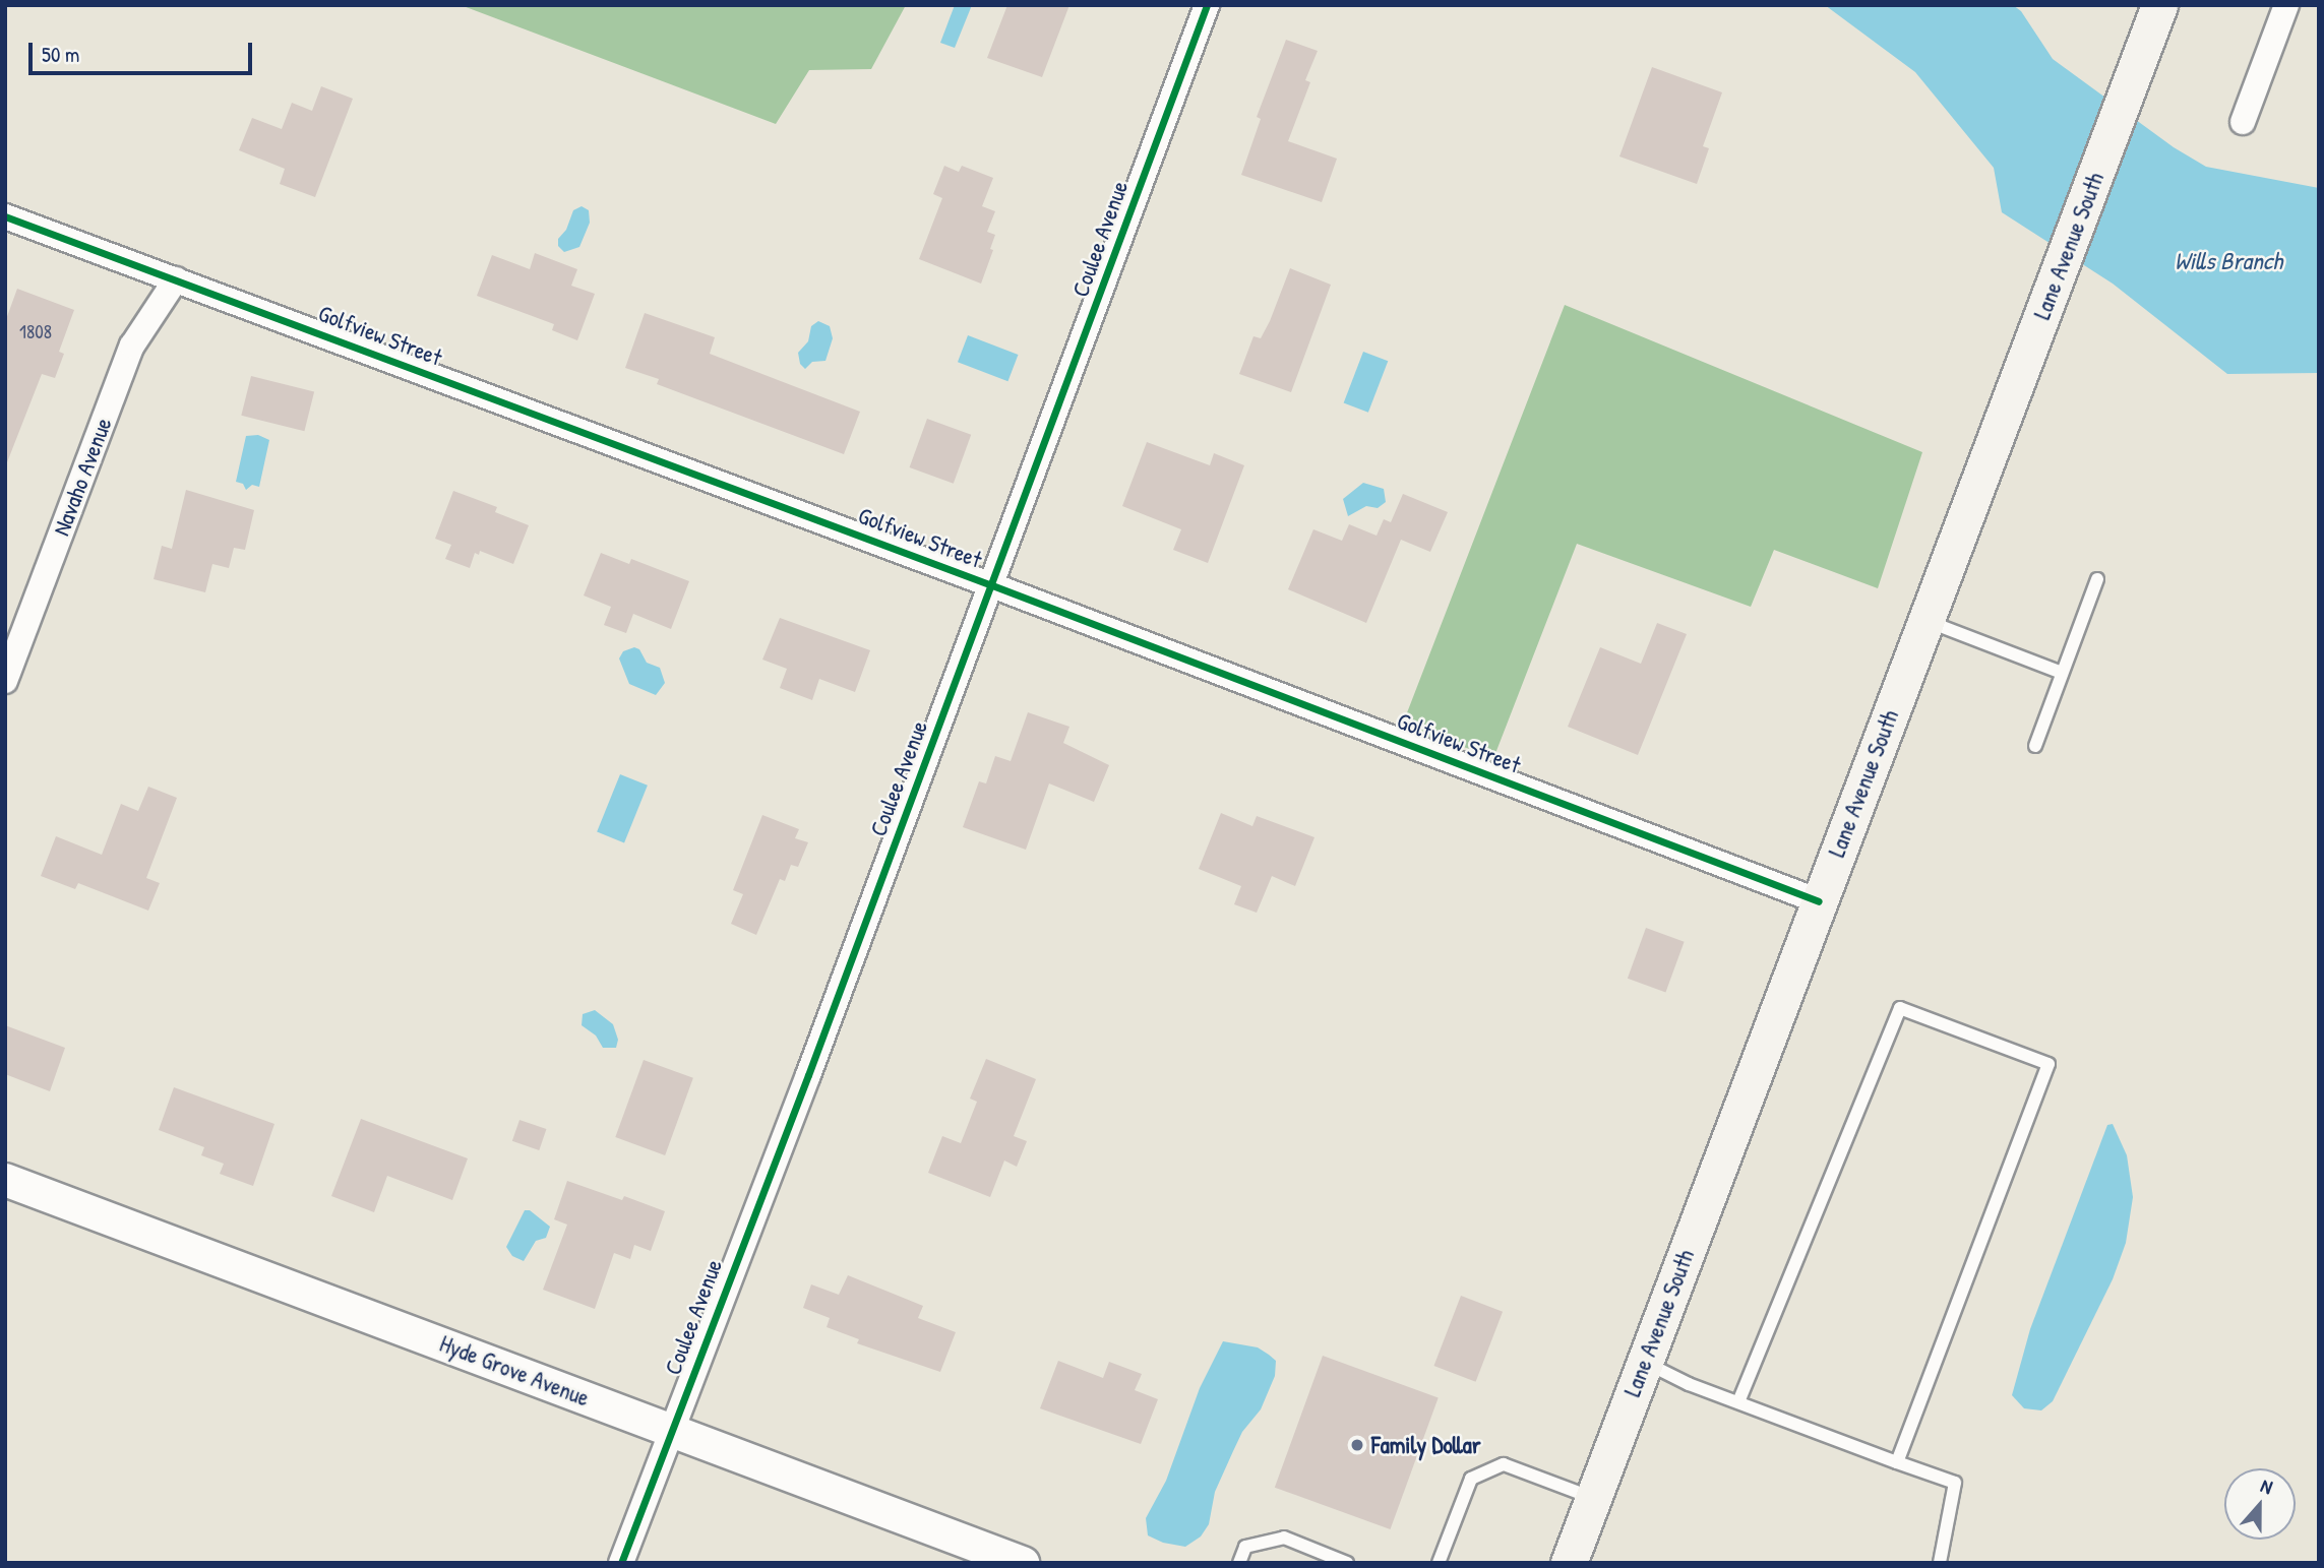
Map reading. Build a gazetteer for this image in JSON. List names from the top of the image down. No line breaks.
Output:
{"streets":{"main road":["Lane Avenue South"],"street":["Coulee Avenue","Golfview Street","Navaho Avenue","Hyde Grove Avenue"]},"crossings":[["Coulee Avenue","Golfview Street"],["Coulee Avenue","Hyde Grove Avenue"],["Lane Avenue South","Golfview Street"],["Golfview Street","Navaho Avenue"]],"water":["Wills Branch"],"places":["Family Dollar"],"house_numbers":["1808"],"scale_bar":"50 m","north":"top"}
